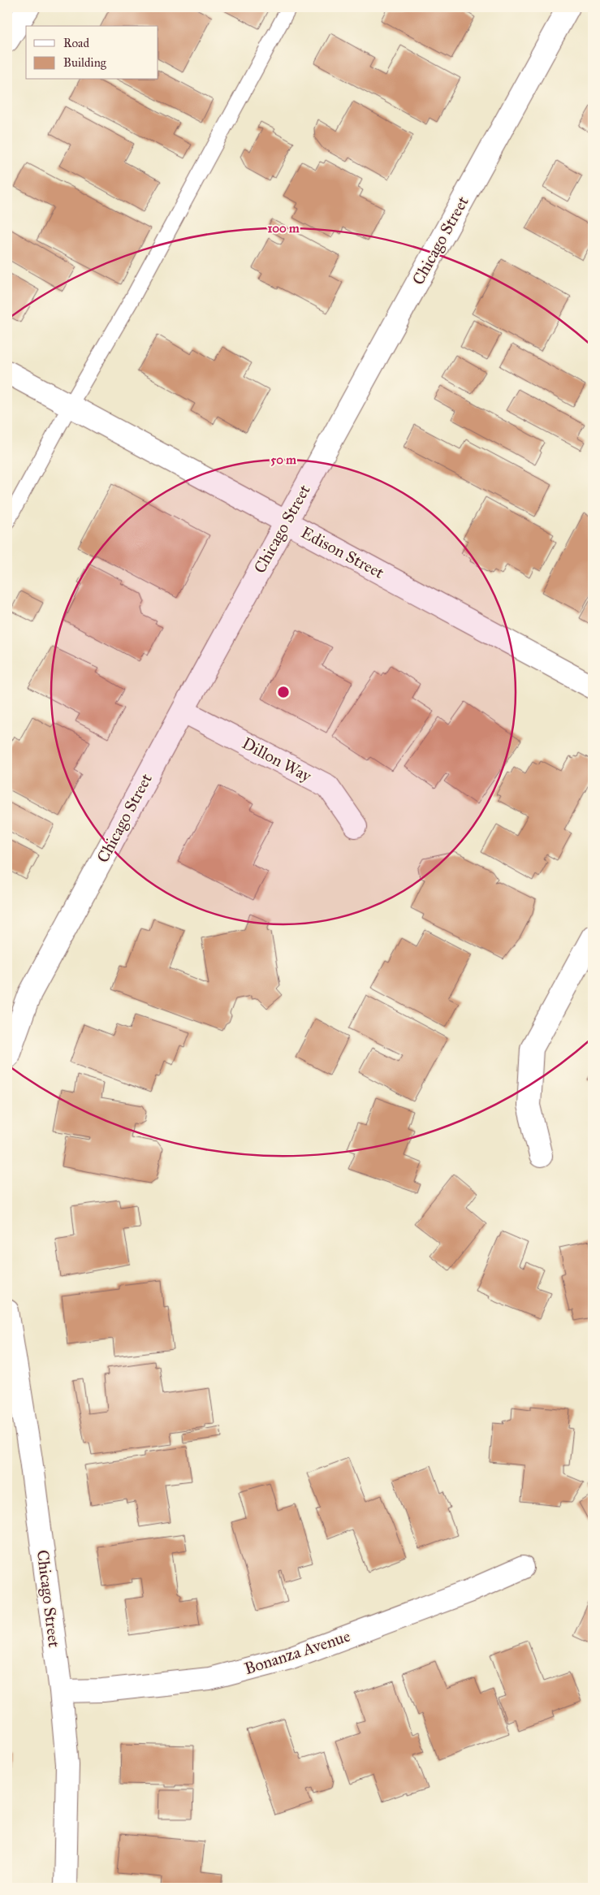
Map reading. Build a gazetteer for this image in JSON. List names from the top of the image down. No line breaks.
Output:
{"streets":{"street":["Chicago Street","Edison Street","Dillon Way","Bonanza Avenue"]},"crossings":[["Chicago Street","Edison Street"],["Chicago Street","Dillon Way"],["Chicago Street","Bonanza Avenue"]],"legend":["Road","Building"],"rings":["100 m","50 m"]}
